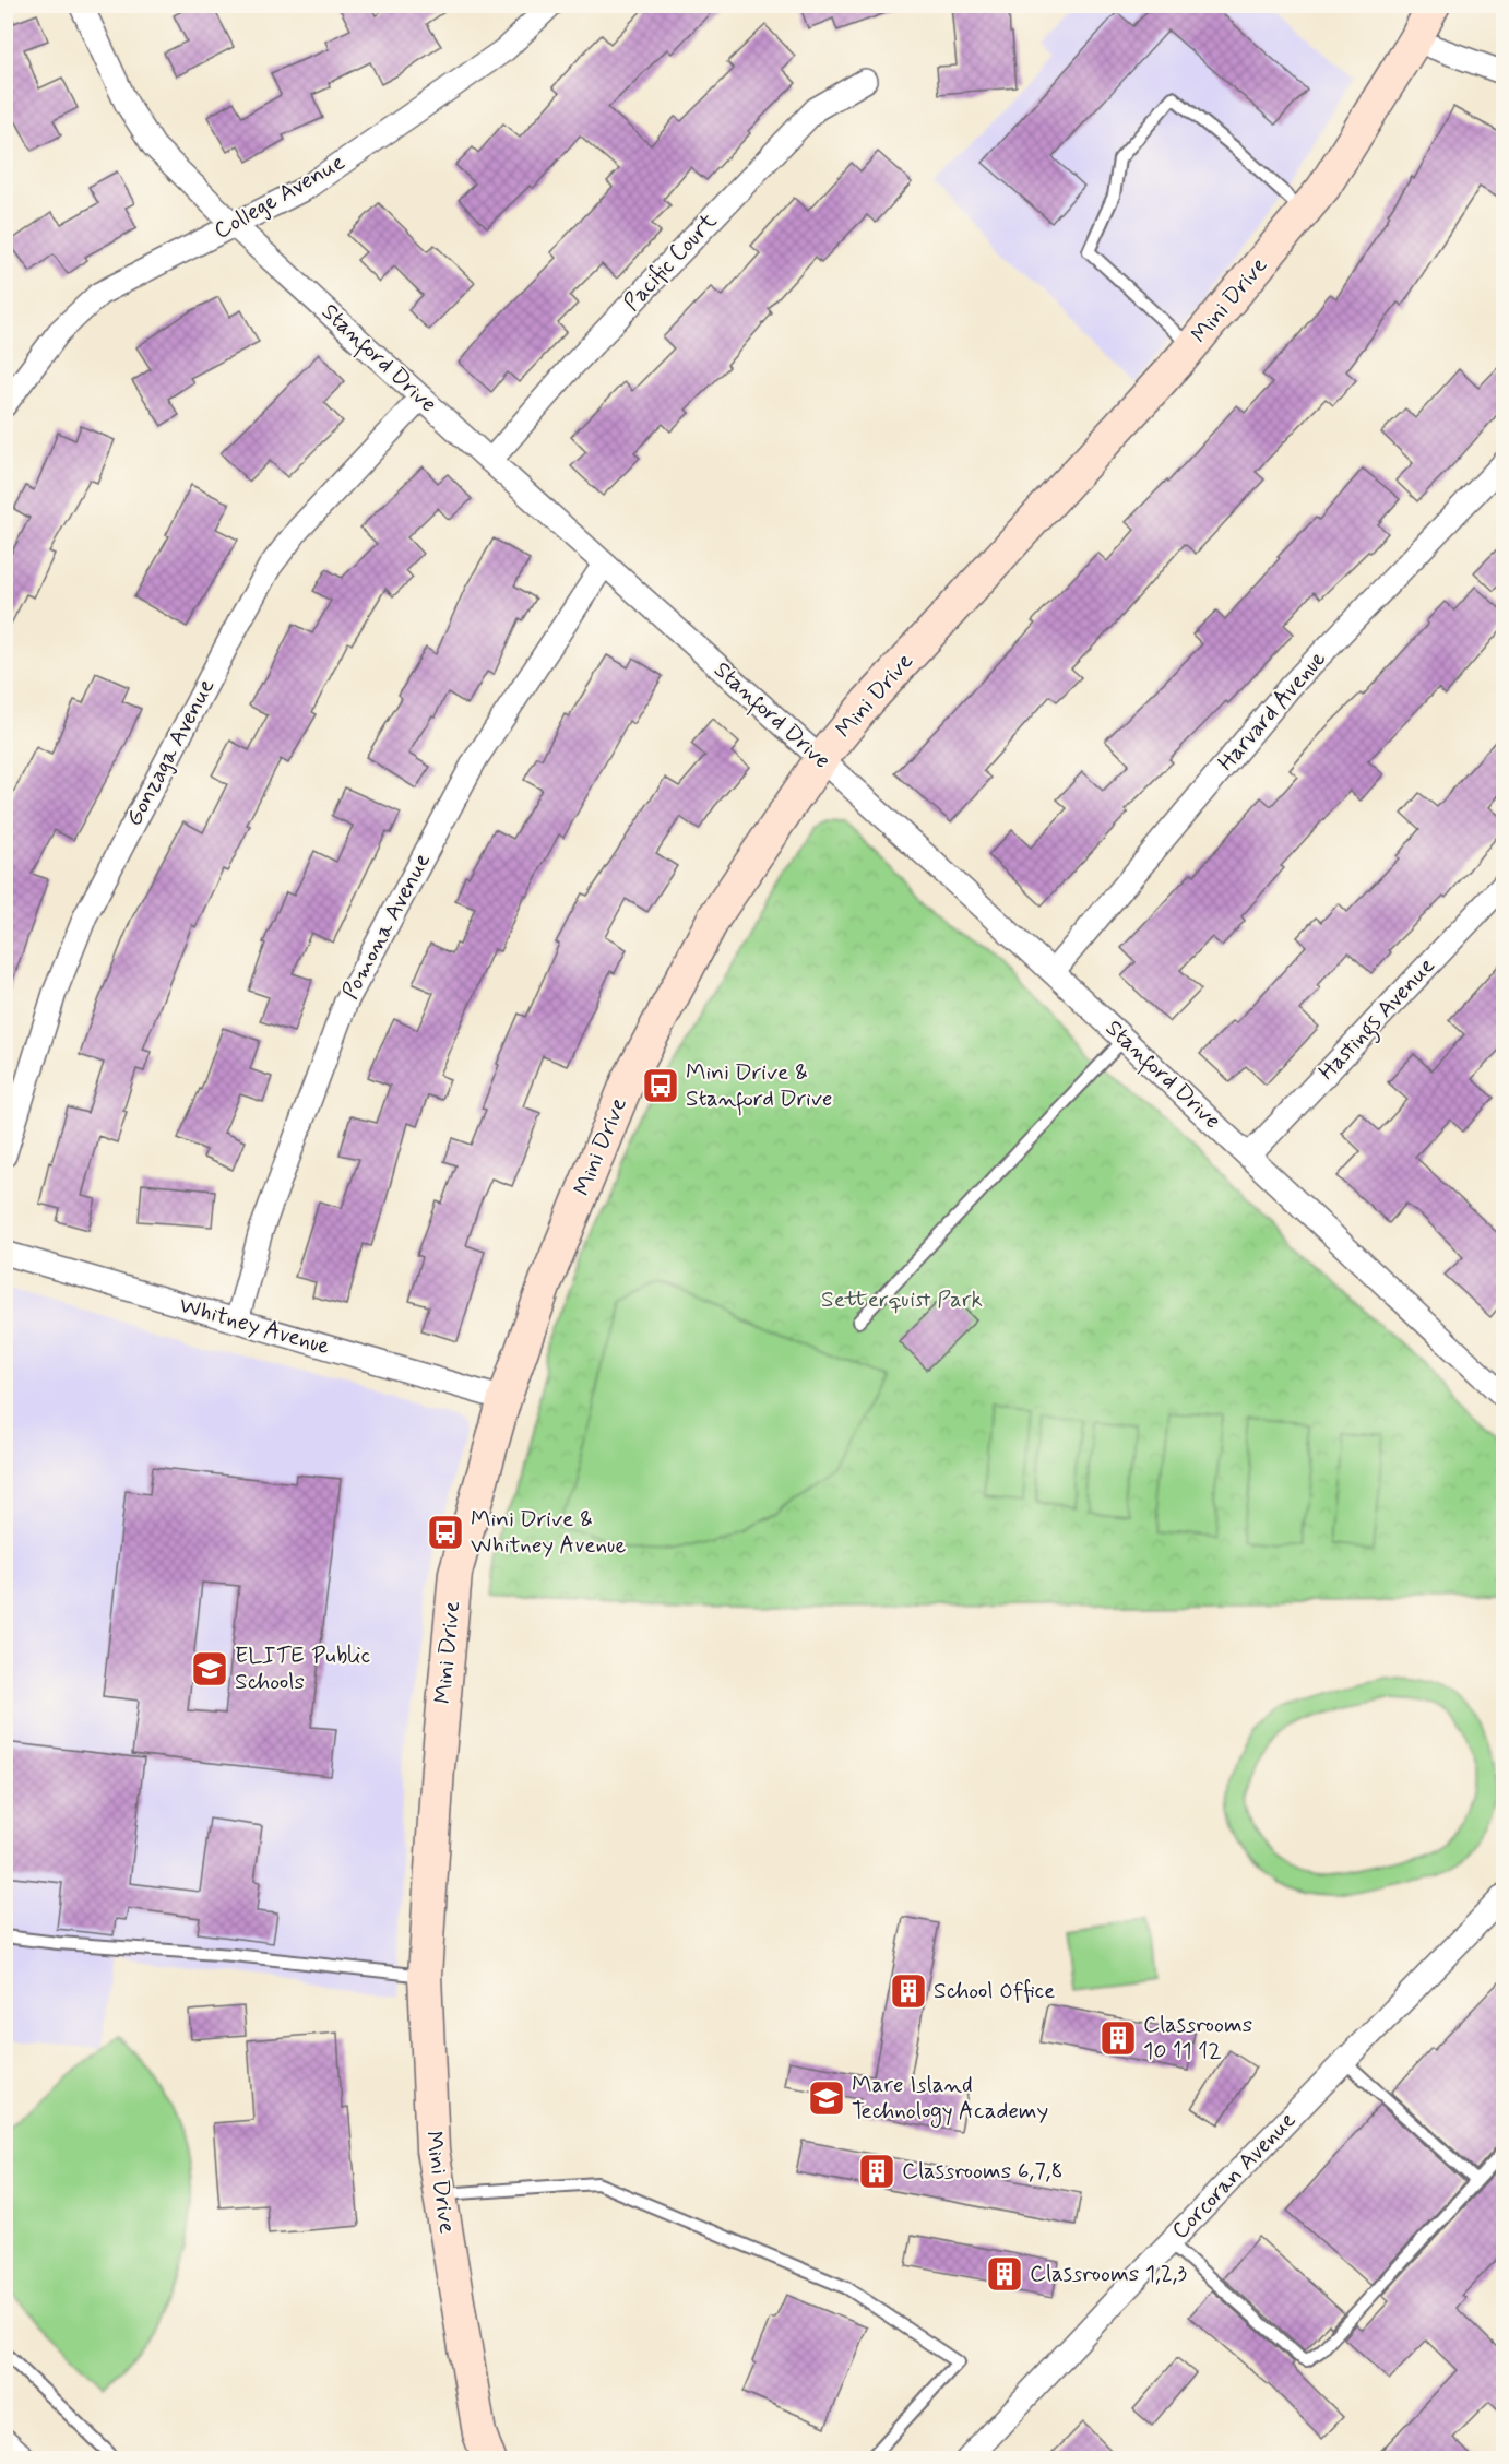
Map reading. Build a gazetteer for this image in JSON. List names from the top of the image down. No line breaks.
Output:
{"streets":{"street":["College Avenue","Pacific Court","Mini Drive","Stanford Drive","Harvard Avenue","Gonzaga Avenue","Pomona Avenue","Hastings Avenue","Whitney Avenue","Corcoran Avenue"]},"crossings":[["College Avenue","Stanford Drive"],["Pacific Court","Stanford Drive"],["Mini Drive","Stanford Drive"],["Mini Drive","Whitney Avenue"],["Stanford Drive","Harvard Avenue"],["Stanford Drive","Gonzaga Avenue"],["Stanford Drive","Pomona Avenue"],["Stanford Drive","Hastings Avenue"],["Pomona Avenue","Whitney Avenue"]],"parks":["Setterquist Park"],"places":{"bus stop":["Mini Drive & Stanford Drive","Mini Drive & Whitney Avenue"],"school or university":["ELITE Public Schools","Mare Island Technology Academy"],"building":["School Office","Classrooms 10 11 12","Classrooms 6,7,8","Classrooms 1,2,3"]}}
